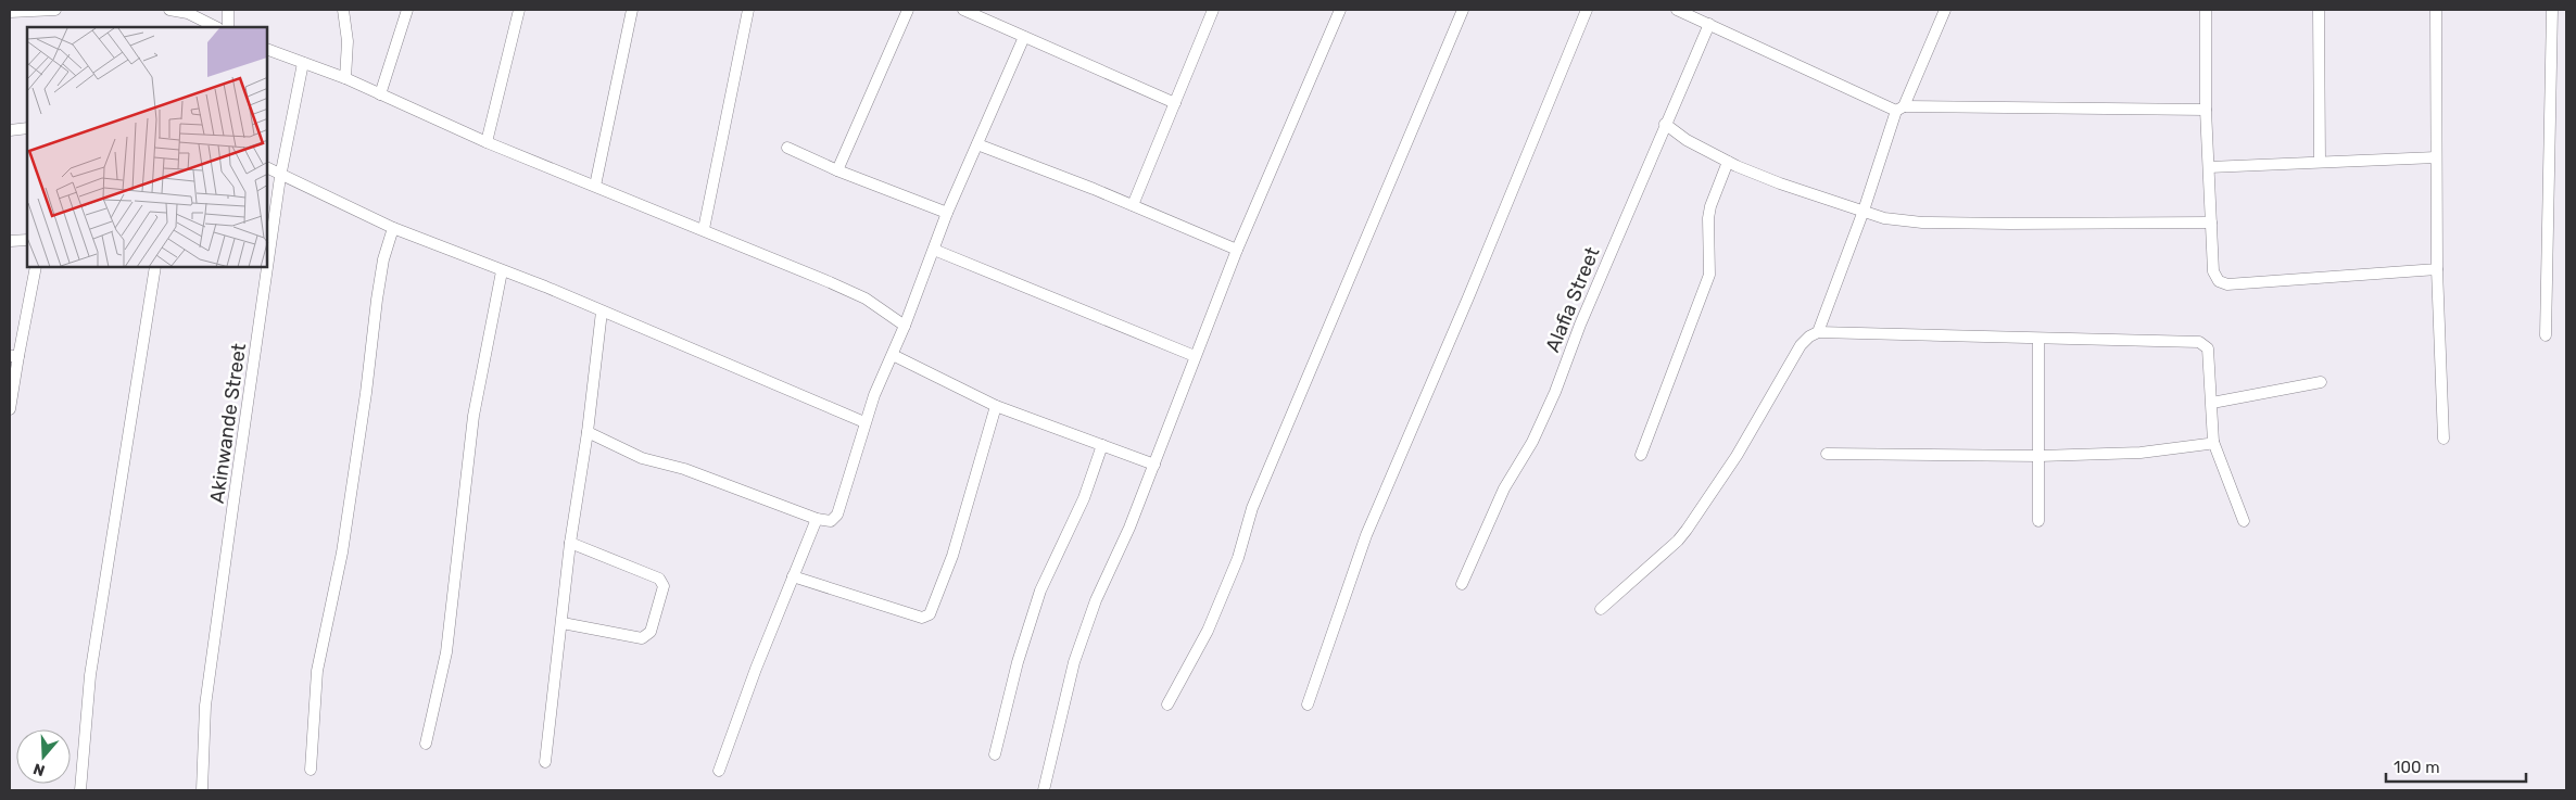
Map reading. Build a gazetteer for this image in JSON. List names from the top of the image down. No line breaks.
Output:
{"streets":{"street":["Alafia Street","Akinwande Street"]},"scale_bar":"100 m","north":"bottom"}
